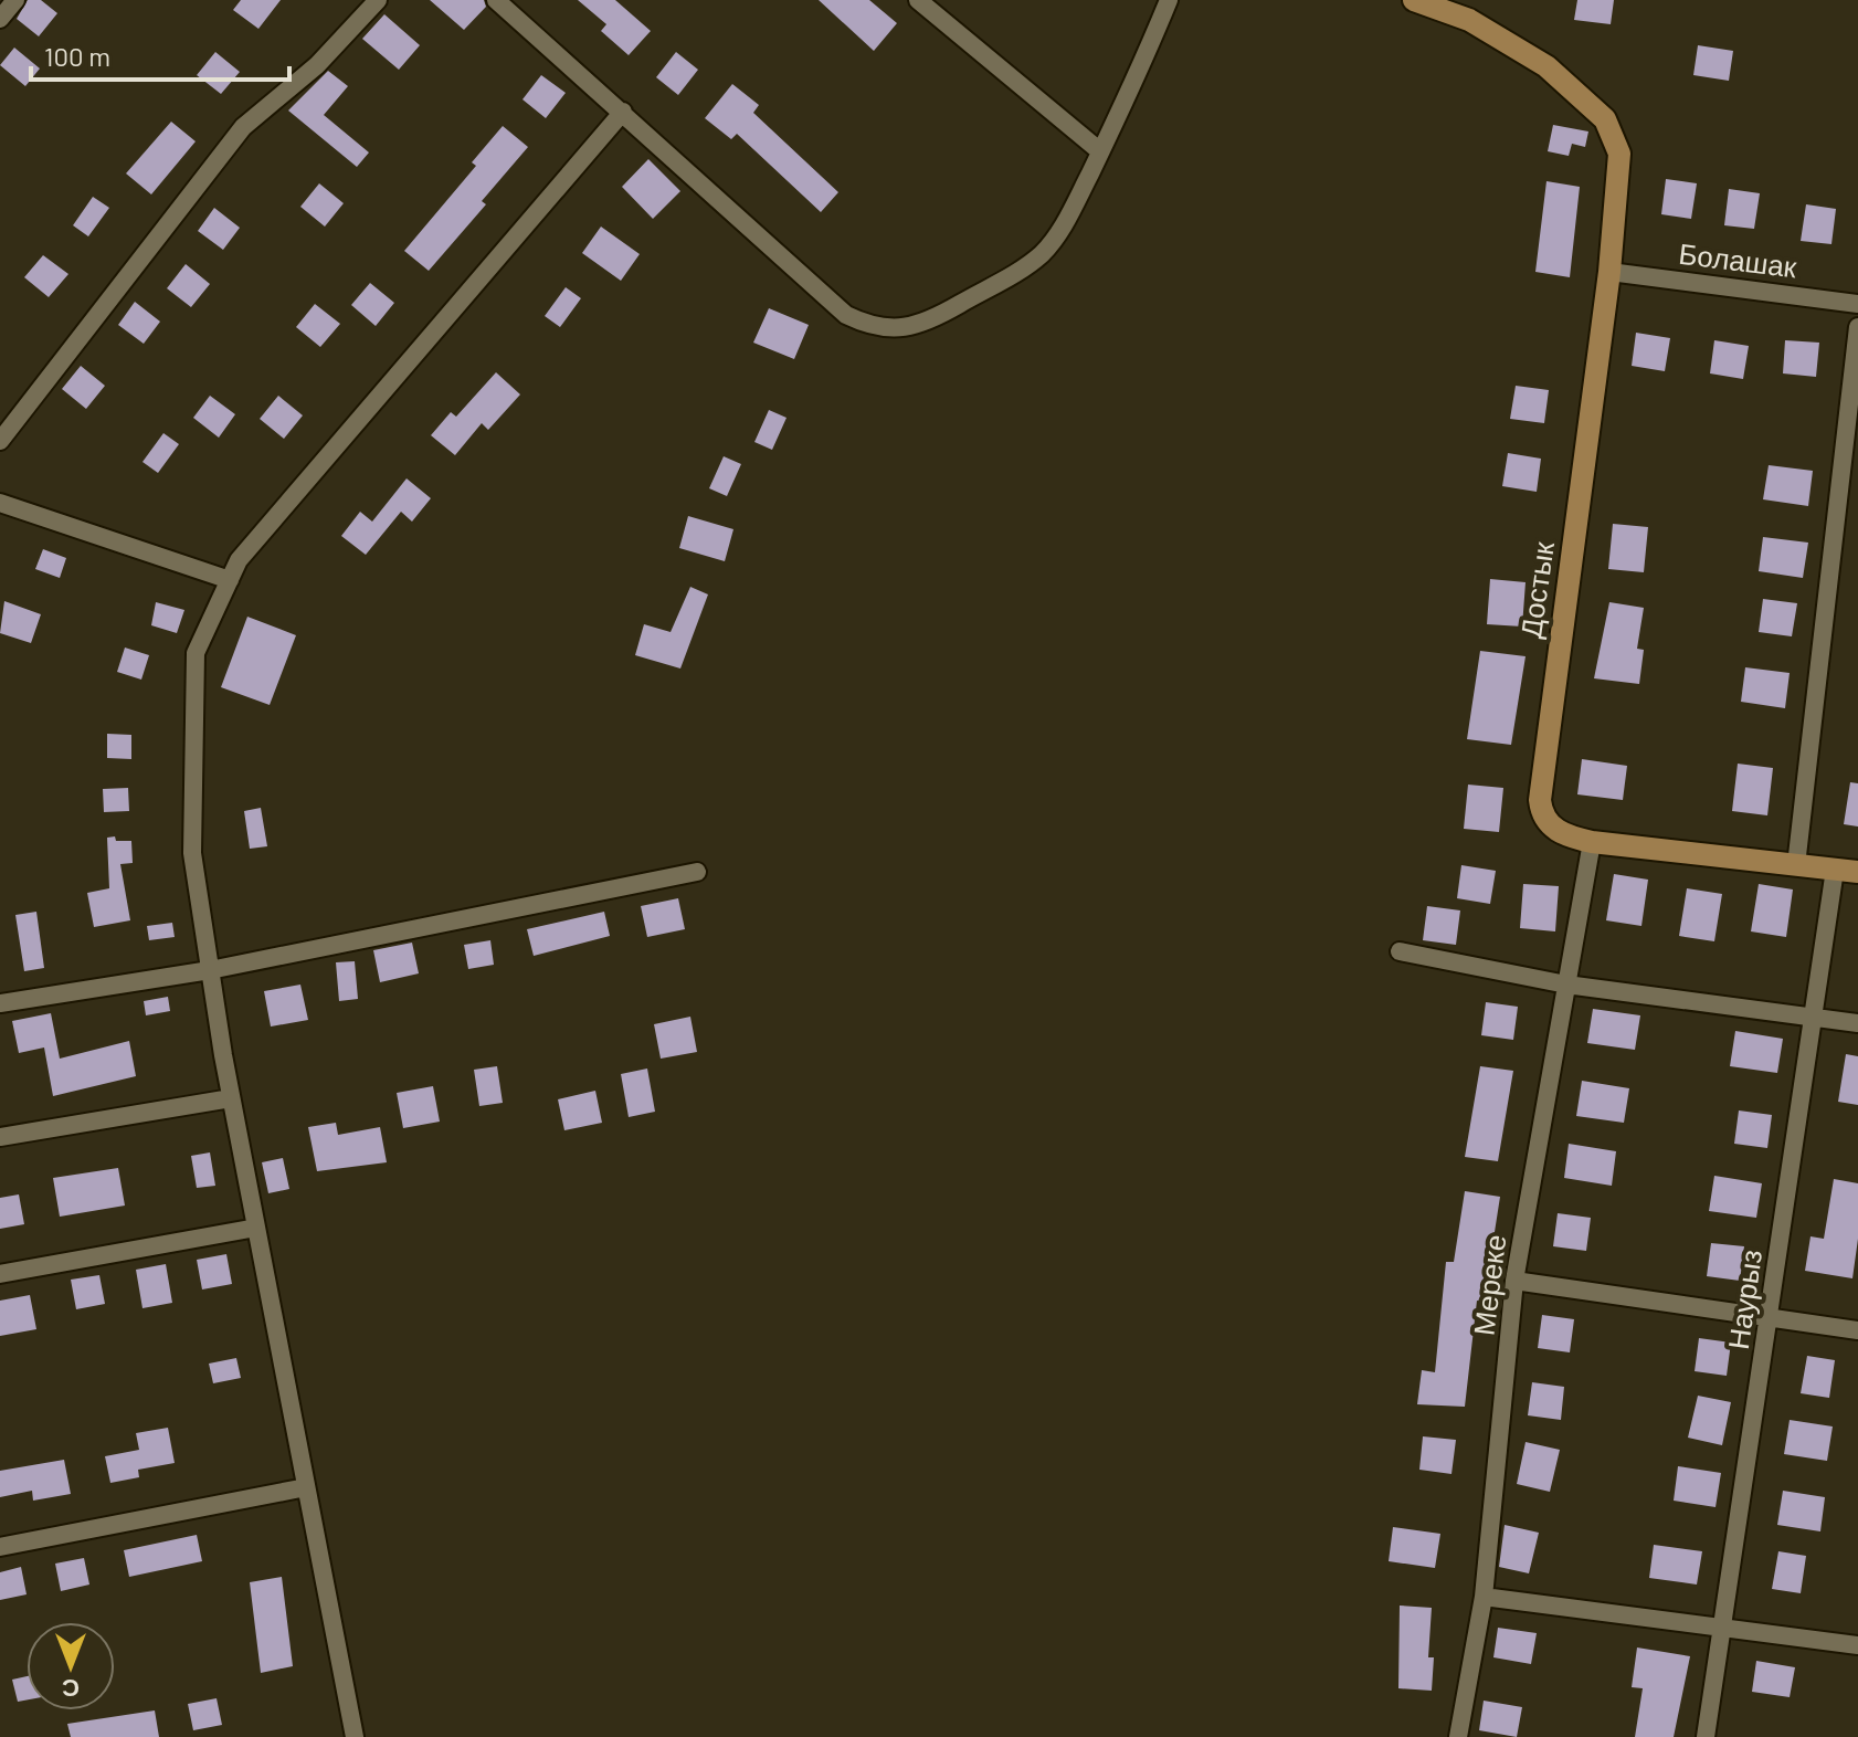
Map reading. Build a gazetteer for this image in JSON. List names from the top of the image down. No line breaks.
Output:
{"streets":{"street":["Болашак","Достык","Мереке","Наурыз"]},"crossings":[["Болашак","Достык"],["Достык","Мереке"],["Достык","Наурыз"]],"scale_bar":"100 m","north":"bottom"}
